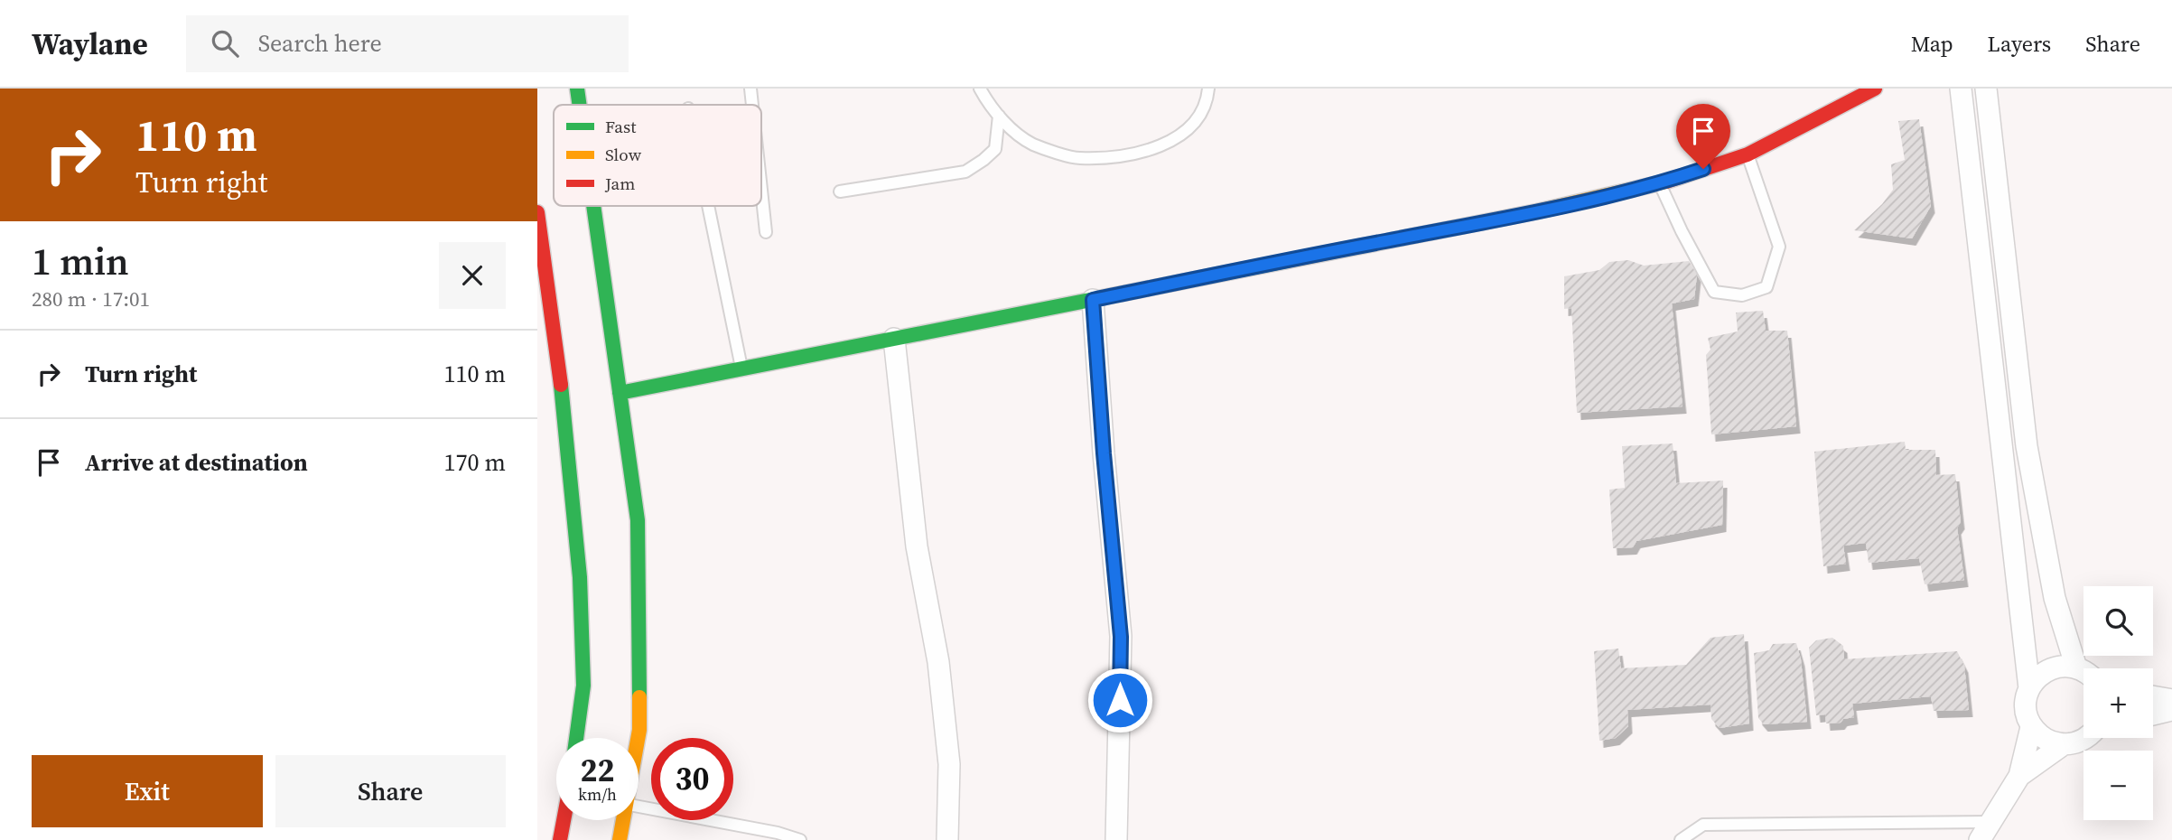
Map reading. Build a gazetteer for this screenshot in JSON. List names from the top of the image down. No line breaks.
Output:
{"legend":["Fast","Slow","Jam"],"page":{"header":"Waylane","search":"Search here","nav":["Map","Layers","Share"],"turn":["110 m","Turn right"],"heading":["1 min","280 m · 17:01"],"list":[{"name":"Turn right","value":"110 m"},{"name":"Arrive at destination","value":"170 m"}],"map_buttons":["+","−"],"speed":"22 km/h","limit":"30","buttons":["Exit","Share"]}}
